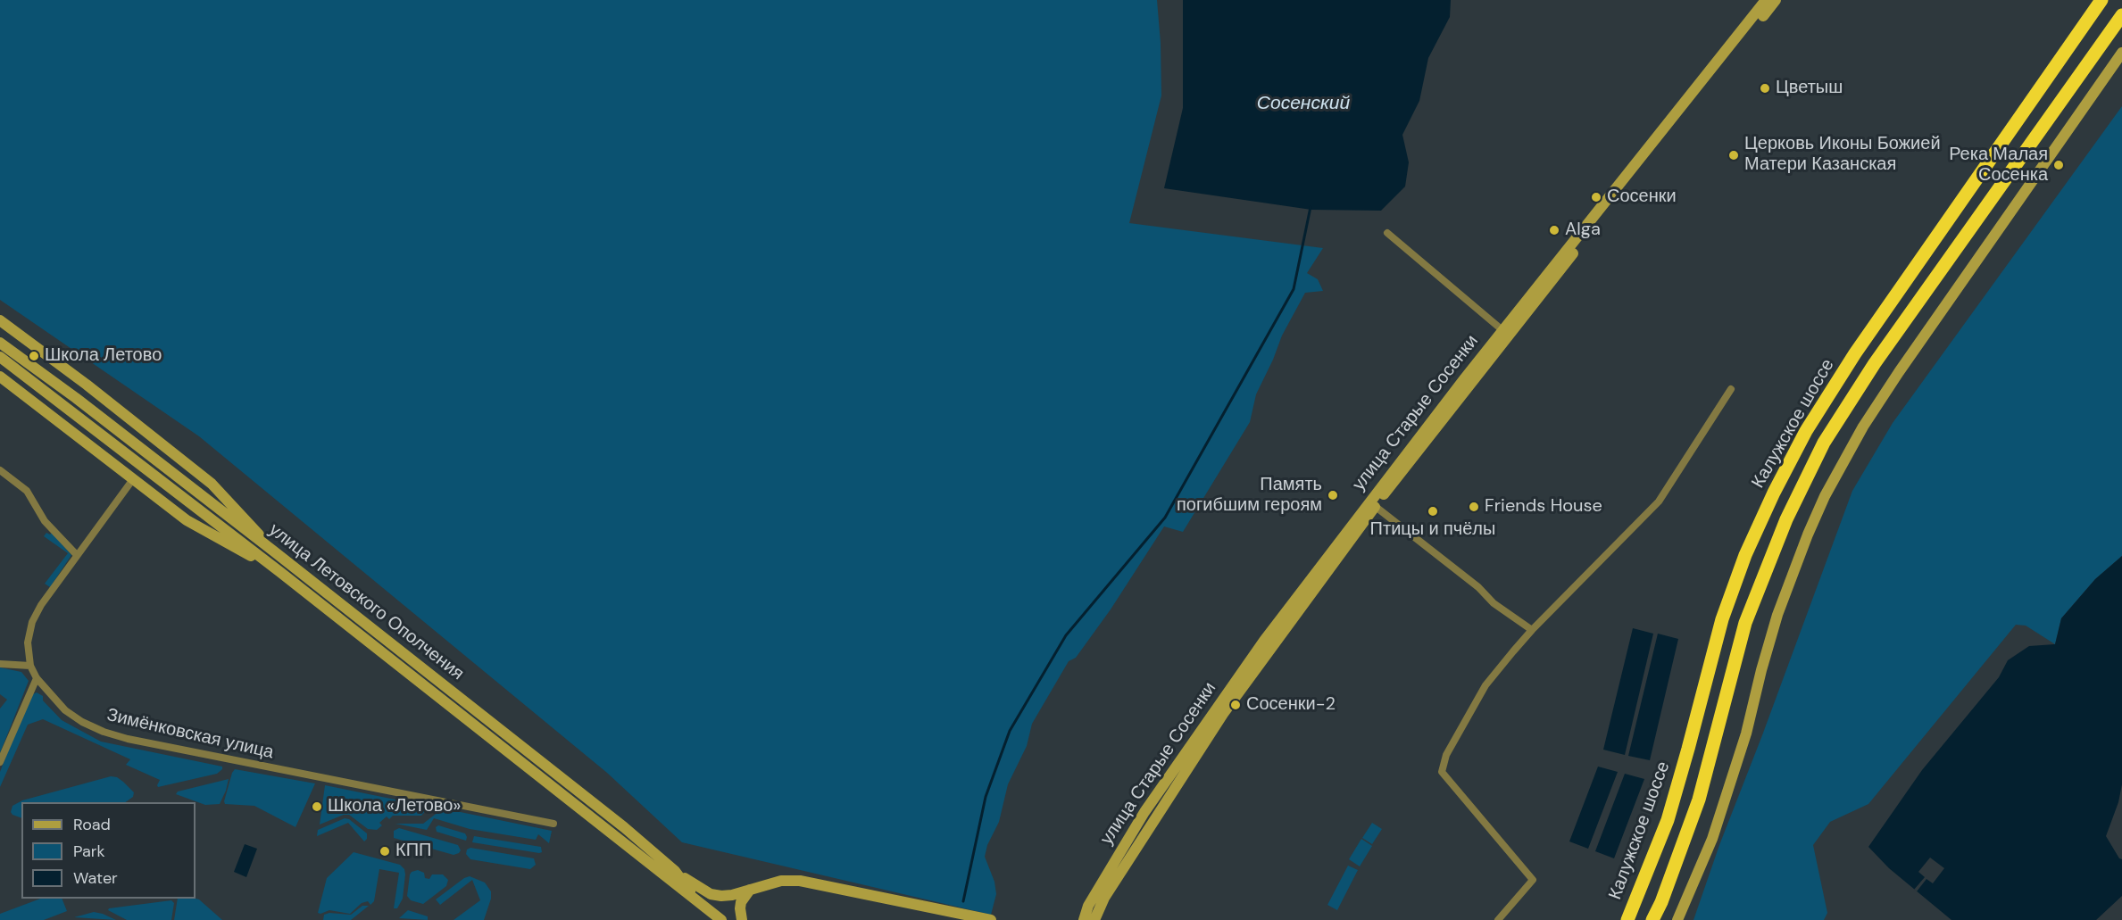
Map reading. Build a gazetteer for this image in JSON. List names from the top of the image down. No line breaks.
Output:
{"streets":{"highway":["Калужское шоссе"],"main road":["улица Старые Сосенки","улица Летовского Ополчения"],"street":["Зимёнковская улица"]},"water":["Сосенский"],"places":["Цветыш","Церковь Иконы Божией Матери Казанская","Река Малая Сосенка","Сосенки","Alga","Школа Летово","Память погибшим героям","Friends House","Птицы и пчёлы","Сосенки-2","Школа «Летово»","КПП"],"legend":["Road","Park","Water"]}
